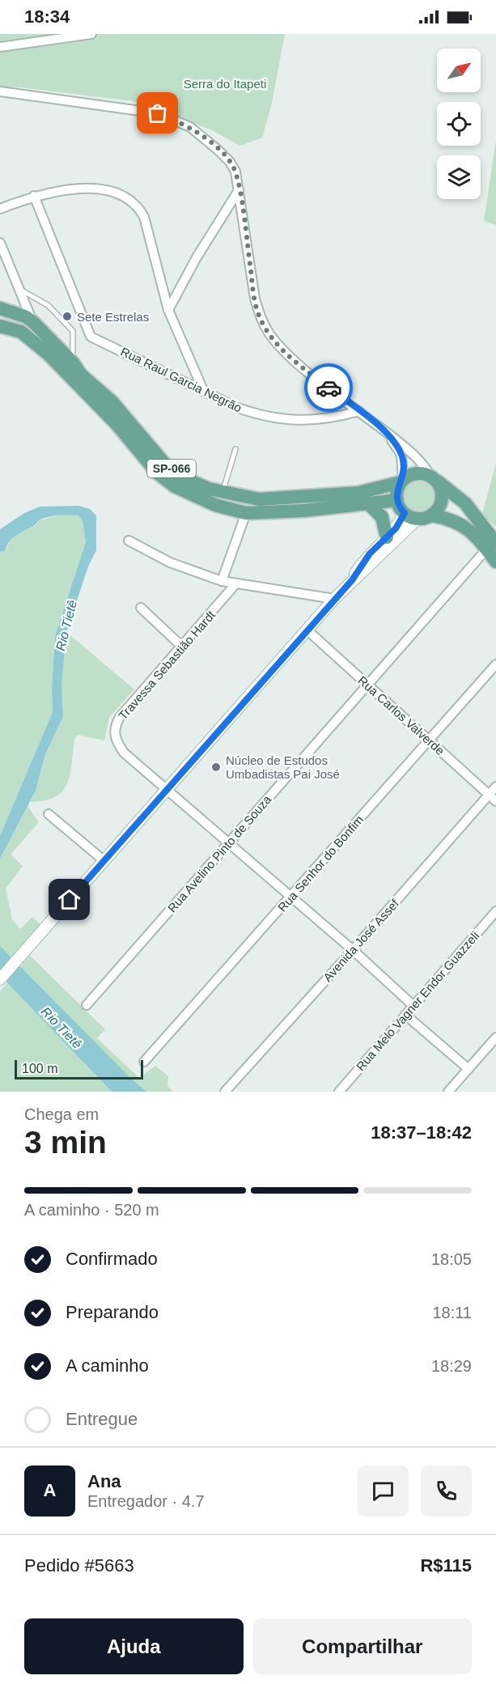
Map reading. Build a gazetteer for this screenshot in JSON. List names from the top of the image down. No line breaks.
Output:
{"streets":{"main road":["SP-066"],"street":["Rua Raul Garcia Negrão","Travessa Sebastião Hardt","Rua Carlos Valverde","Rua Avelino Pinto de Souza","Rua Senhor do Bonfim","Avenida José Assef","Rua Melo Vagner Endor Guazzeli"]},"crossings":[["Rua Carlos Valverde","Rua Avelino Pinto de Souza"],["Rua Carlos Valverde","Rua Senhor do Bonfim"],["Rua Carlos Valverde","Avenida José Assef"]],"water":["Rio Tietê"],"parks":["Serra do Itapeti"],"places":["Sete Estrelas","Núcleo de Estudos Umbadistas Pai José"],"scale_bar":"100 m","north":"top right","page":{"status":"18:34","scale":"100 m","heading":["3 min","Chega em","18:37–18:42"],"panel":["Ana","Entregador · 4.7","Pedido #5663","R$115"],"bar":"A caminho · 520 m","list":[["Confirmado","18:05"],["Preparando","18:11"],["A caminho","18:29"],"Entregue"],"round":"A","buttons":["Ajuda","Compartilhar"]}}
